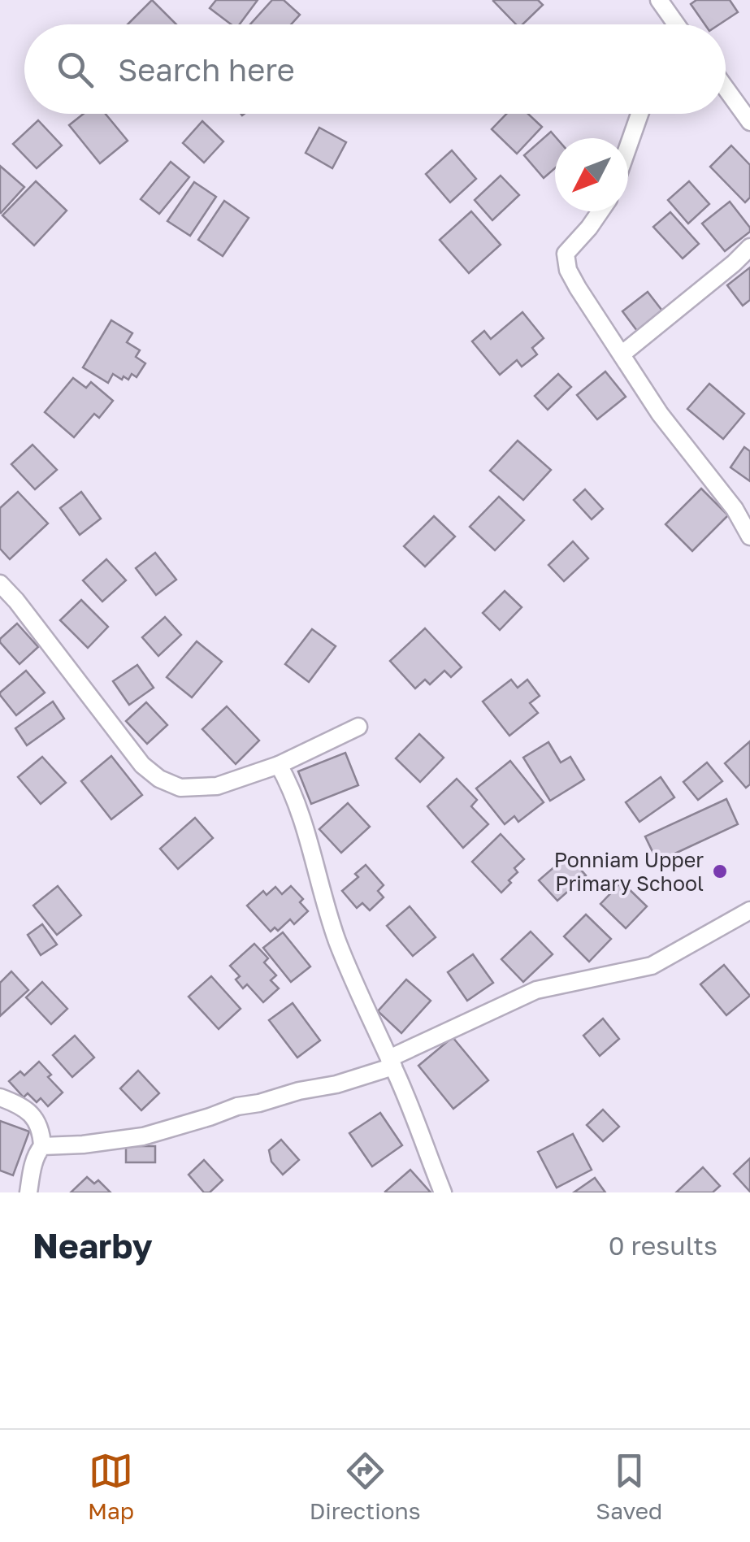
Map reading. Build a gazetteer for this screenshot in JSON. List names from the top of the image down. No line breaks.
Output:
{"places":["Ponniam Upper Primary School"],"north":"bottom left","page":{"search":"Search here","heading":["Nearby","0 results"],"nav":["Map","Directions","Saved"]}}
